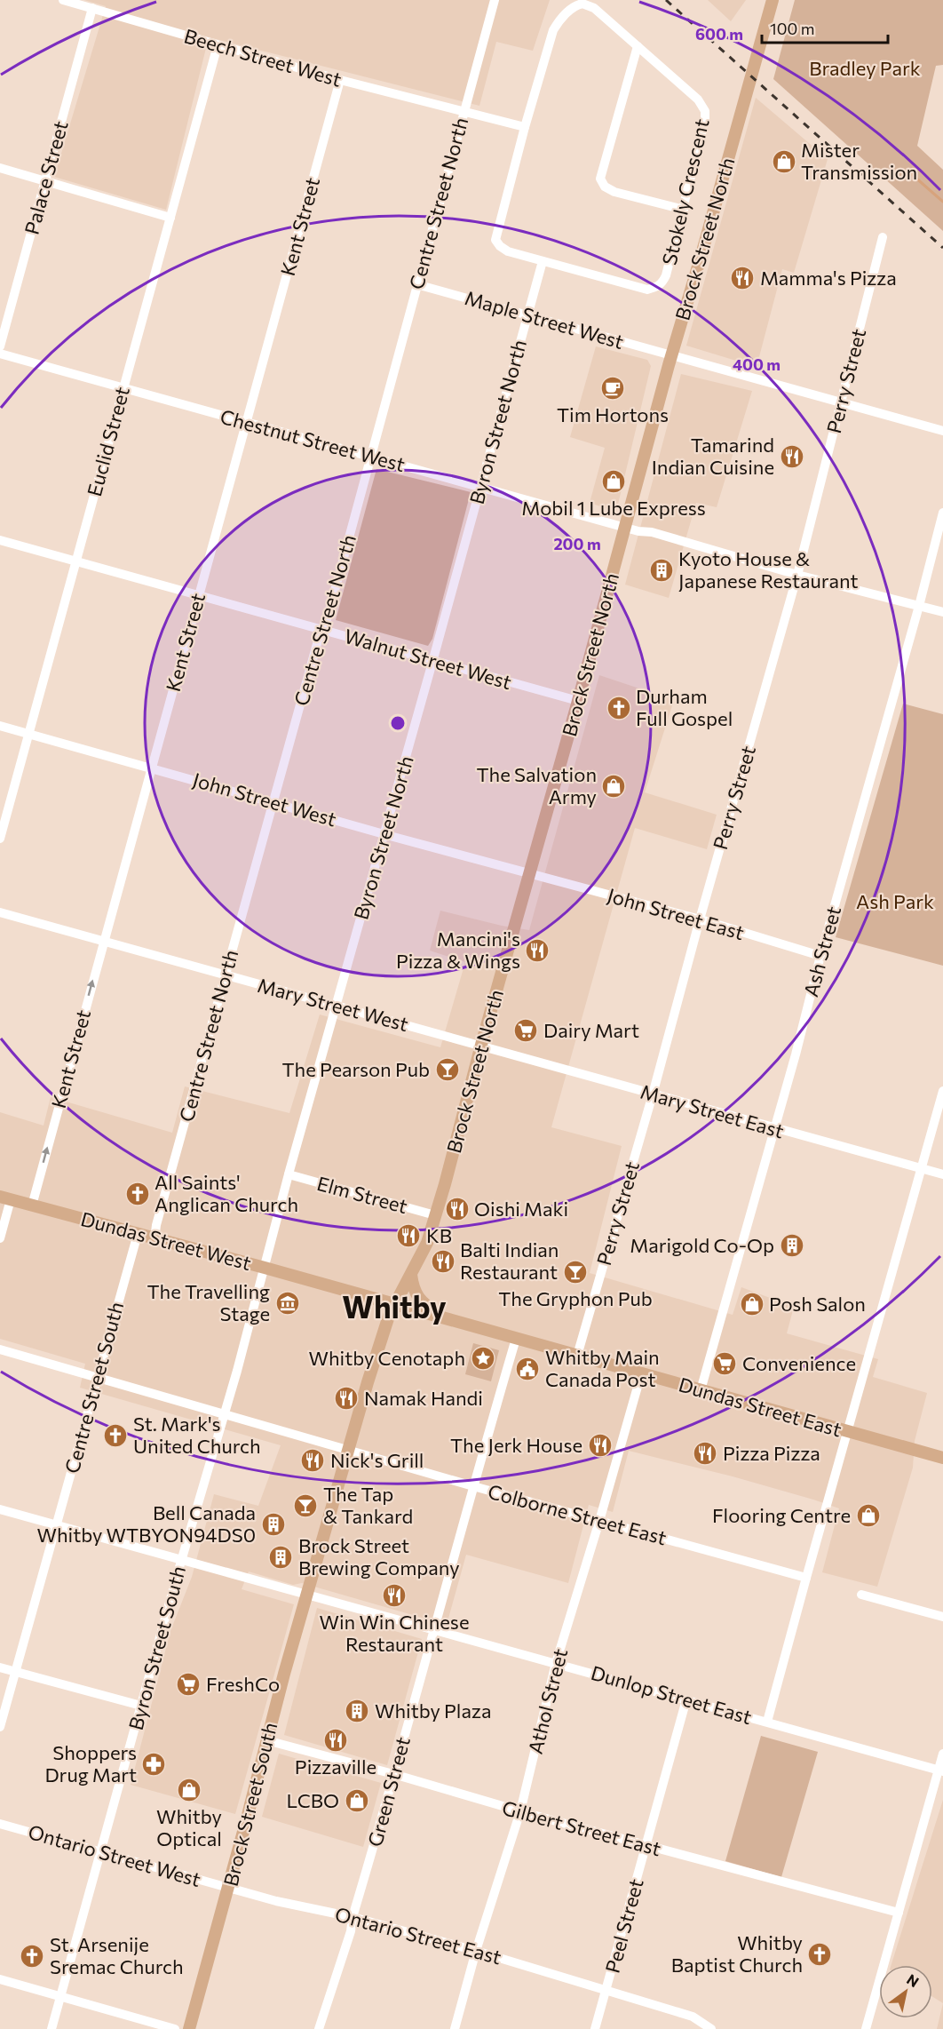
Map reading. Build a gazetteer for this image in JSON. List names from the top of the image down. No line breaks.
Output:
{"streets":{"main road":["Brock Street North","Dundas Street West","Dundas Street East","Brock Street South"],"street":["Beech Street West","Palace Street","Stokely Crescent","Centre Street North","Kent Street","Maple Street West","Perry Street","Byron Street North","Chestnut Street West","Euclid Street","Walnut Street West","John Street West","John Street East","Ash Street","Mary Street West","Mary Street East","Elm Street","Centre Street South","Colborne Street East","Byron Street South","Dunlop Street East","Athol Street","Green Street","Gilbert Street East","Ontario Street West","Peel Street","Ontario Street East"]},"crossings":[["Beech Street West","Palace Street"],["Beech Street West","Stokely Crescent"],["Beech Street West","Centre Street North"],["Beech Street West","Kent Street"],["Beech Street West","Euclid Street"],["Stokely Crescent","Byron Street North"],["Centre Street North","Maple Street West"],["Centre Street North","Chestnut Street West"],["Centre Street North","Walnut Street West"],["Centre Street North","John Street West"],["Centre Street North","Mary Street West"],["Centre Street North","Dundas Street West"],["Kent Street","Chestnut Street West"],["Kent Street","Walnut Street West"],["Kent Street","John Street West"],["Kent Street","Mary Street West"],["Kent Street","Dundas Street West"],["Brock Street North","Maple Street West"],["Brock Street North","Chestnut Street West"],["Brock Street North","Walnut Street West"],["Brock Street North","John Street West"],["Brock Street North","John Street East"],["Brock Street North","Mary Street West"],["Brock Street North","Mary Street East"],["Brock Street North","Elm Street"],["Brock Street North","Dundas Street West"],["Brock Street North","Dundas Street East"],["Brock Street North","Brock Street South"],["Maple Street West","Perry Street"],["Maple Street West","Byron Street North"],["Perry Street","Chestnut Street West"],["Perry Street","John Street East"],["Perry Street","Mary Street East"],["Perry Street","Dundas Street East"],["Byron Street North","Chestnut Street West"],["Byron Street North","Walnut Street West"],["Byron Street North","John Street West"],["Byron Street North","Mary Street West"],["Byron Street North","Elm Street"],["Byron Street North","Dundas Street West"],["Byron Street North","Byron Street South"],["Chestnut Street West","Euclid Street"],["Chestnut Street West","Ash Street"],["Euclid Street","Walnut Street West"],["Euclid Street","John Street West"],["John Street West","John Street East"],["John Street East","Ash Street"],["Ash Street","Mary Street East"],["Ash Street","Dundas Street East"],["Mary Street West","Mary Street East"],["Dundas Street West","Centre Street South"],["Dundas Street West","Dundas Street East"],["Dundas Street West","Byron Street South"],["Dundas Street West","Brock Street South"],["Centre Street South","Colborne Street East"],["Centre Street South","Dunlop Street East"],["Dundas Street East","Athol Street"],["Dundas Street East","Green Street"],["Dundas Street East","Brock Street South"],["Colborne Street East","Byron Street South"],["Colborne Street East","Athol Street"],["Colborne Street East","Green Street"],["Colborne Street East","Brock Street South"],["Byron Street South","Dunlop Street East"],["Byron Street South","Ontario Street West"],["Dunlop Street East","Athol Street"],["Dunlop Street East","Green Street"],["Dunlop Street East","Brock Street South"],["Dunlop Street East","Peel Street"],["Athol Street","Gilbert Street East"],["Athol Street","Ontario Street East"],["Green Street","Gilbert Street East"],["Green Street","Ontario Street East"],["Brock Street South","Gilbert Street East"],["Brock Street South","Ontario Street West"],["Brock Street South","Ontario Street East"],["Gilbert Street East","Peel Street"],["Ontario Street West","Ontario Street East"],["Peel Street","Ontario Street East"]],"districts":["Whitby"],"parks":["Bradley Park","Ash Park"],"places":{"shop":["Mister Transmission","Mobil 1 Lube Express","The Salvation Army","Posh Salon","Flooring Centre","Whitby Optical","LCBO"],"restaurant":["Mamma's Pizza","Tamarind Indian Cuisine","Mancini's Pizza & Wings","Oishi Maki","KB","Balti Indian Restaurant","Namak Handi","The Jerk House","Pizza Pizza","Nick's Grill","Win Win Chinese Restaurant","Pizzaville"],"cafe":["Tim Hortons"],"building":["Kyoto House & Japanese Restaurant","Marigold Co-Op","Bell Canada Whitby WTBYON94DS0","Brock Street Brewing Company","Whitby Plaza"],"church":["Durham Full Gospel","All Saints' Anglican Church","St. Mark's United Church","Whitby Baptist Church","St. Arsenije Sremac Church"],"supermarket":["Dairy Mart","Convenience","FreshCo"],"bar":["The Pearson Pub","The Gryphon Pub","The Tap & Tankard"],"museum":["The Travelling Stage"],"place":["Whitby Cenotaph"],"public building":["Whitby Main Canada Post"],"pharmacy":["Shoppers Drug Mart"]},"scale_bar":"100 m","north":"top right","rings":["600 m","400 m","200 m"]}
